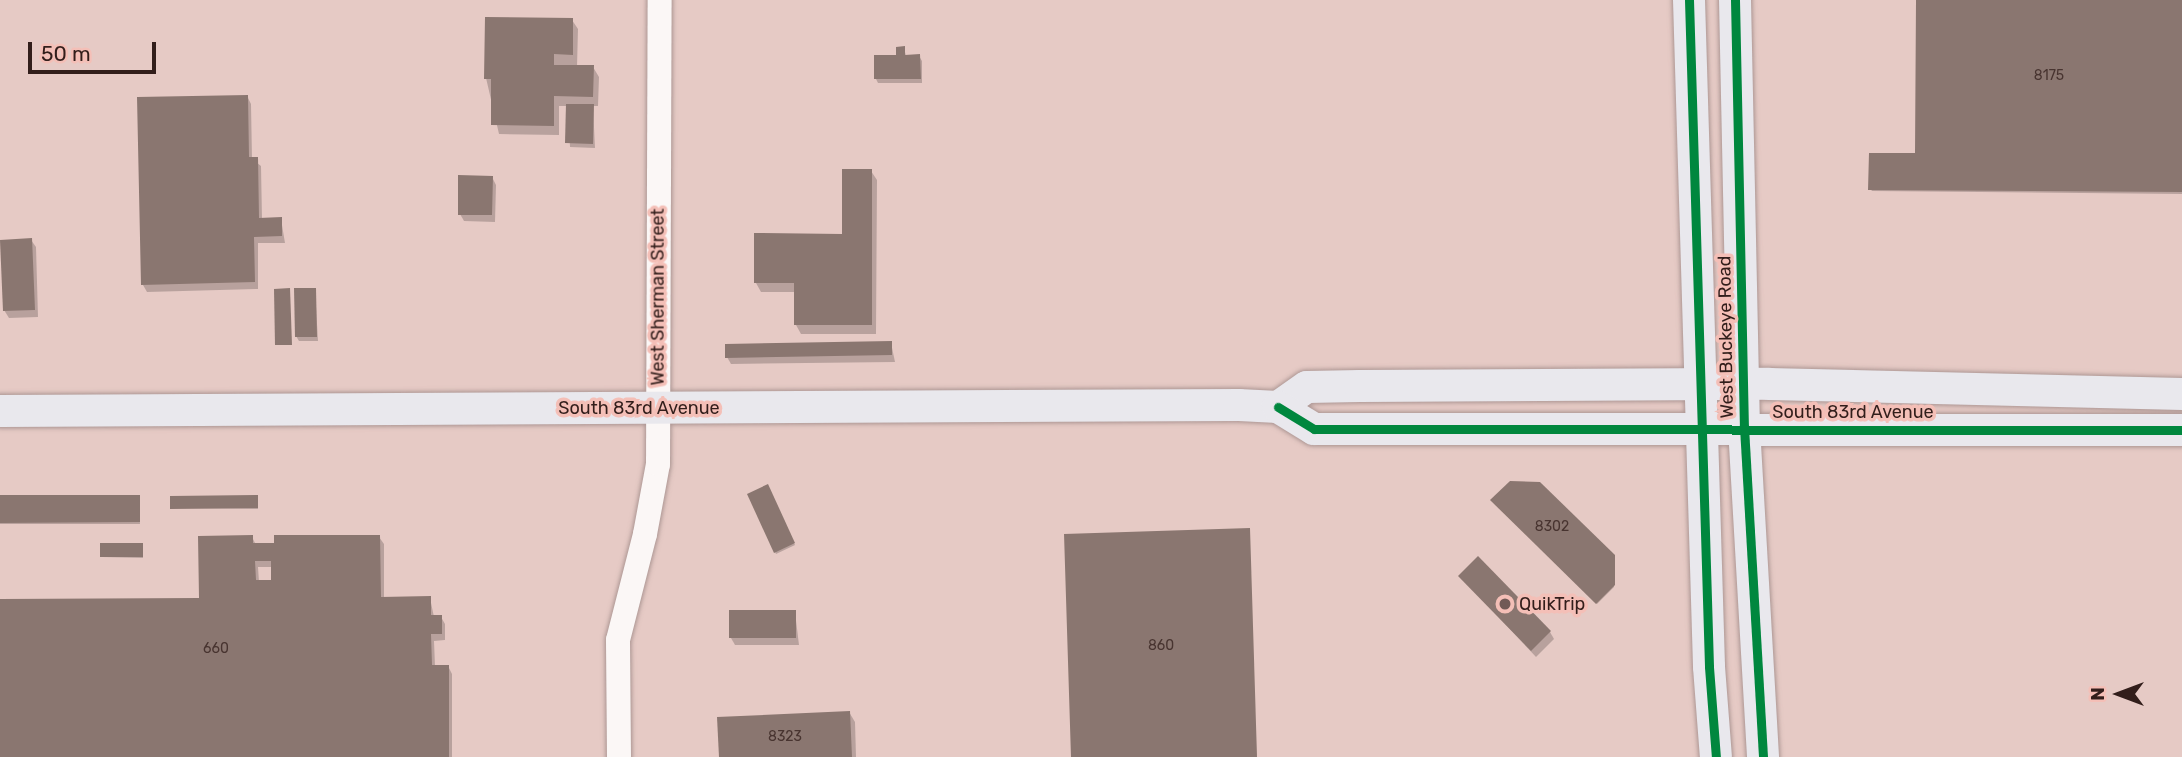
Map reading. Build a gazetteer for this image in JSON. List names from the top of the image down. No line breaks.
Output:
{"streets":{"main road":["West Buckeye Road","South 83rd Avenue"],"street":["West Sherman Street"]},"crossings":[["West Sherman Street","South 83rd Avenue"],["West Buckeye Road","South 83rd Avenue"]],"places":["QuikTrip"],"house_numbers":["8175","8302","860","660","8323"],"scale_bar":"50 m","north":"left"}
